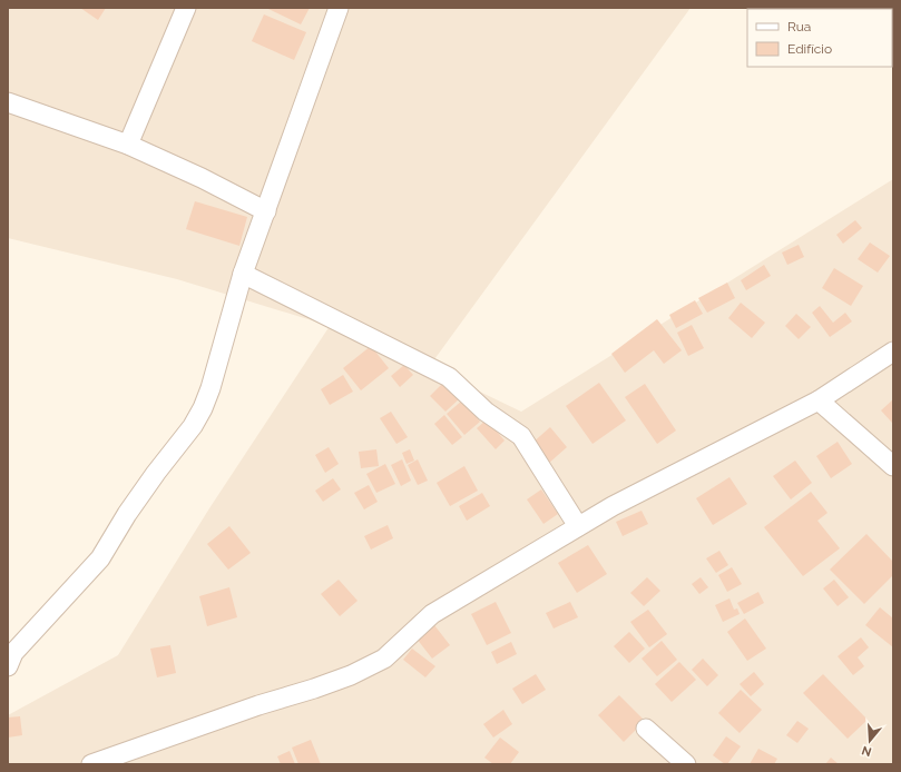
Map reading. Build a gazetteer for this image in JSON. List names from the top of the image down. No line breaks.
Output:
{"legend":["Rua","Edifício"],"north":"bottom"}
